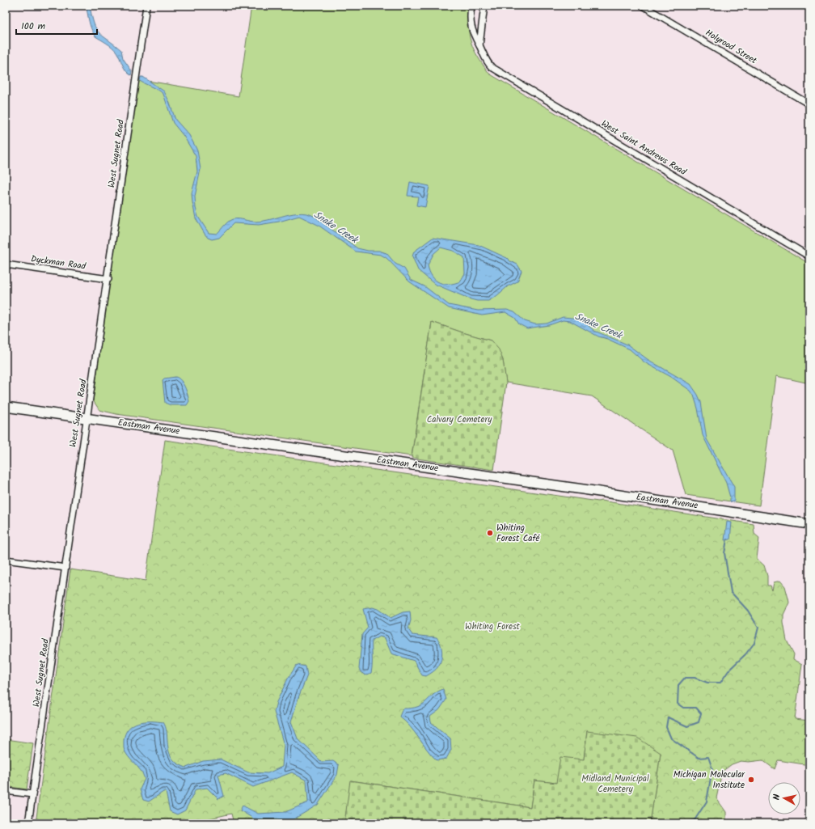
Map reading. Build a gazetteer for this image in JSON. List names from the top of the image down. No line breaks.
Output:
{"streets":{"main road":["Eastman Avenue"],"street":["Holyrood Street","West Saint Andrews Road","West Sugnet Road","Dyckman Road"]},"crossings":[["West Sugnet Road","Dyckman Road"],["West Sugnet Road","Eastman Avenue"]],"water":["Snake Creek"],"parks":["Calvary Cemetery","Whiting Forest","Midland Municipal Cemetery"],"places":["Whiting Forest Café","Michigan Molecular Institute"],"scale_bar":"100 m","north":"left"}
